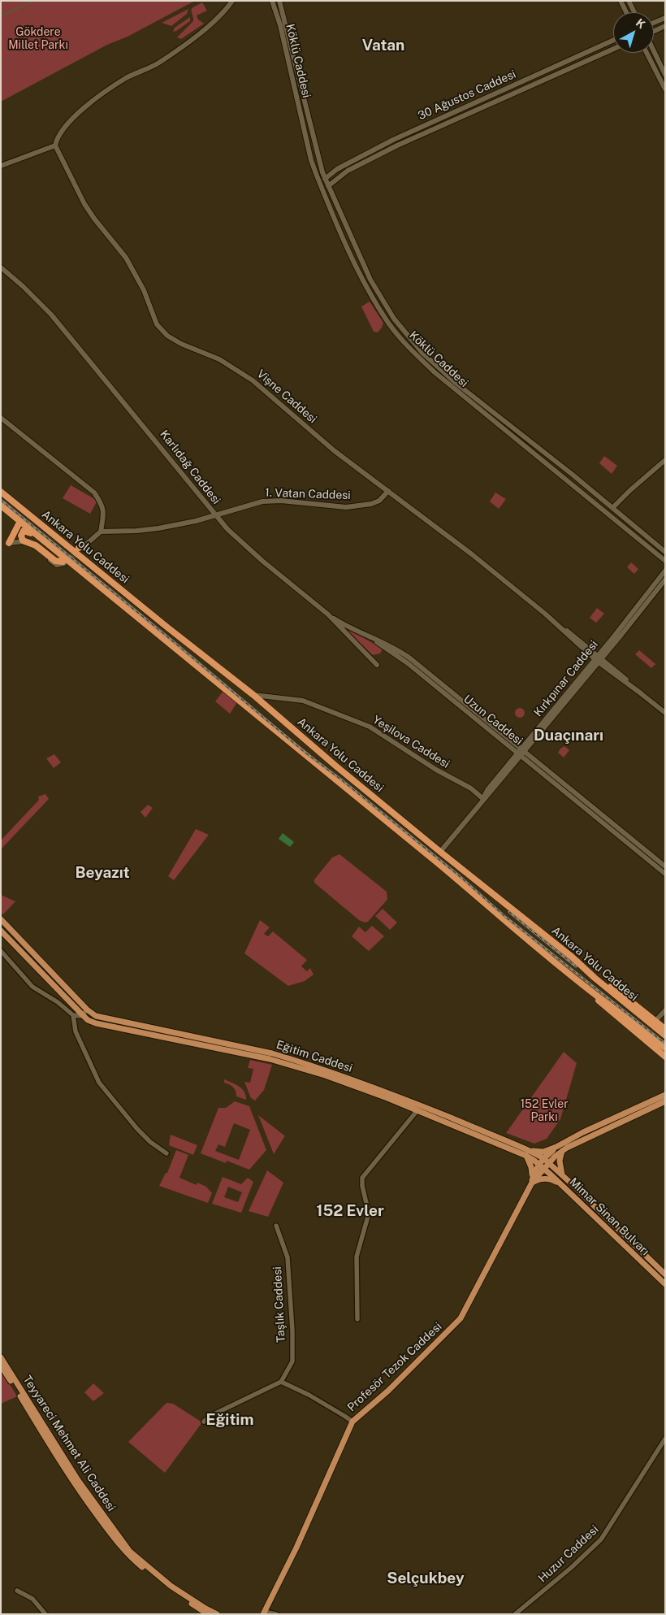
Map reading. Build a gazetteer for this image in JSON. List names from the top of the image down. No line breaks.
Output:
{"streets":{"highway":["Ankara Yolu Caddesi"],"main road":["Köklü Caddesi","30 Ağustos Caddesi","Vişne Caddesi","Karlıdağ Caddesi","1. Vatan Caddesi","Kırkpınar Caddesi","Uzun Caddesi","Yeşilova Caddesi","Eğitim Caddesi","Mimar Sinan Bulvarı","Profesör Tezok Caddesi","Teyyareci Mehmet Ali Caddesi"],"street":["Taşlık Caddesi","Huzur Caddesi"]},"crossings":[["Köklü Caddesi","30 Ağustos Caddesi"],["Vişne Caddesi","1. Vatan Caddesi"],["Vişne Caddesi","Kırkpınar Caddesi"],["Karlıdağ Caddesi","1. Vatan Caddesi"],["Karlıdağ Caddesi","Uzun Caddesi"],["Ankara Yolu Caddesi","Kırkpınar Caddesi"],["Ankara Yolu Caddesi","Yeşilova Caddesi"],["Kırkpınar Caddesi","Uzun Caddesi"],["Kırkpınar Caddesi","Yeşilova Caddesi"],["Eğitim Caddesi","Mimar Sinan Bulvarı"]],"districts":["Vatan","Duaçınarı","Beyazıt","152 Evler","Eğitim","Selçukbey"],"parks":["Gökdere Millet Parkı","152 Evler Parkı"],"north":"top right"}
